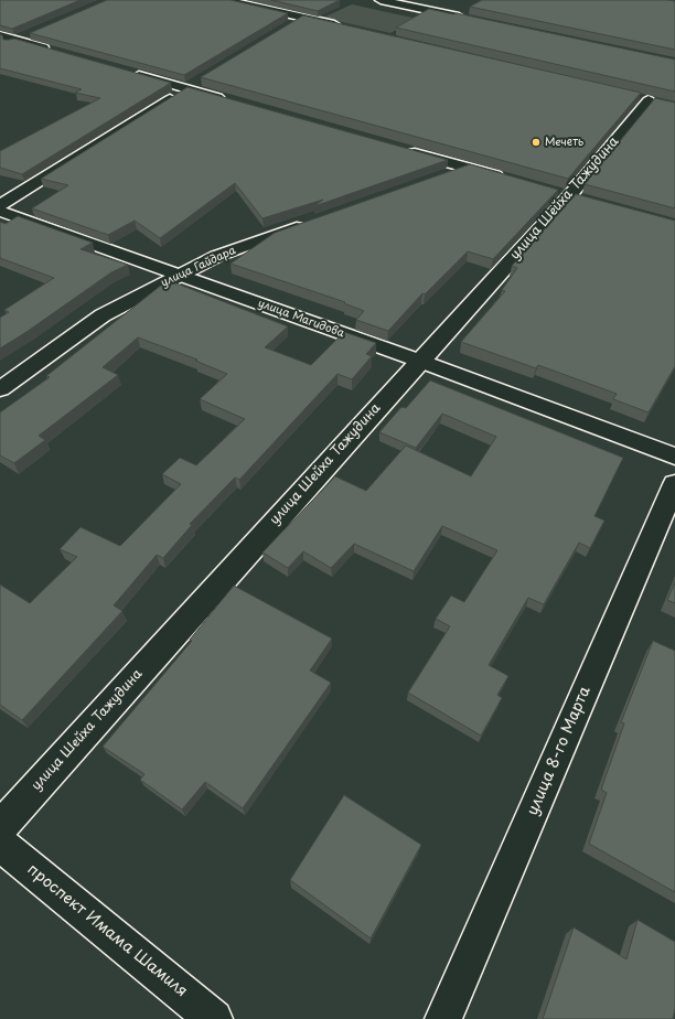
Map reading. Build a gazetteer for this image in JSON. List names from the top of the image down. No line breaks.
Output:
{"streets":{"street":["улица Шейха Тажудина","улица Гайдара","улица Магидова","улица 8-го Марта","проспект Имама Шамиля"]},"crossings":[["улица Шейха Тажудина","улица Магидова"],["улица Гайдара","улица Магидова"]],"places":["Мечеть"]}
